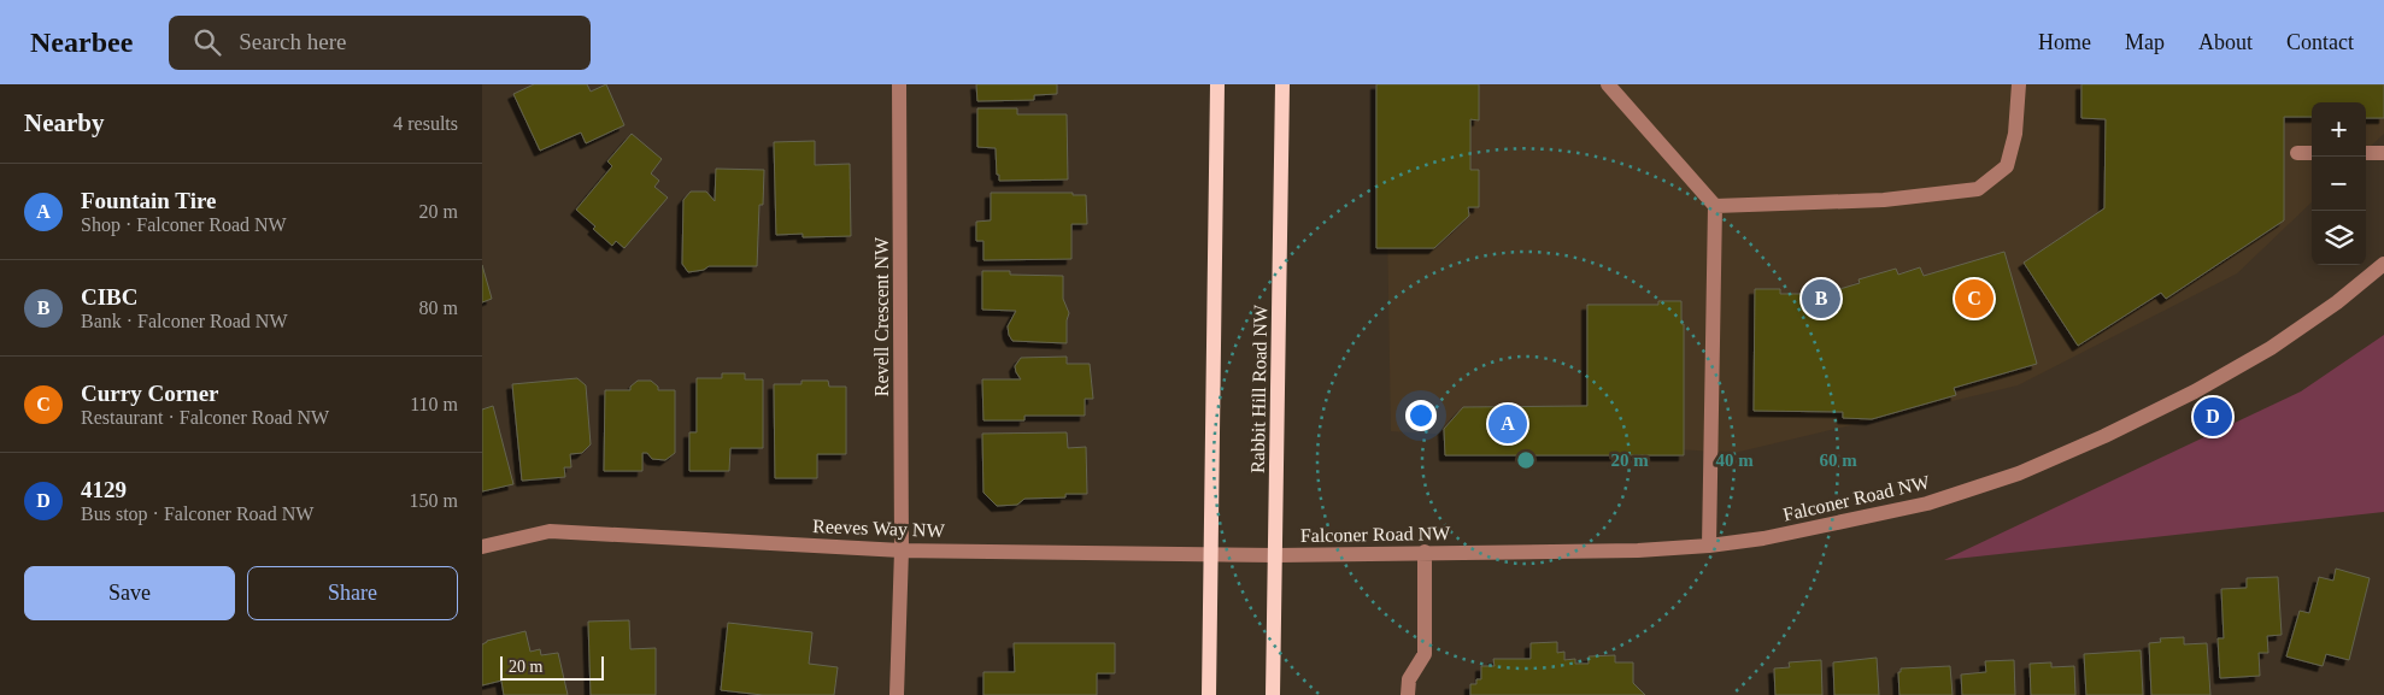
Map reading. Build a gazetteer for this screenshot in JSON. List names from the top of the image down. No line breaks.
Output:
{"streets":{"main road":["Rabbit Hill Road NW"],"street":["Revell Crescent NW","Falconer Road NW","Reeves Way NW"]},"crossings":[["Revell Crescent NW","Reeves Way NW"],["Rabbit Hill Road NW","Falconer Road NW"],["Rabbit Hill Road NW","Reeves Way NW"],["Falconer Road NW","Reeves Way NW"]],"scale_bar":"20 m","page":{"header":"Nearbee","search":"Search here","nav":["Home","Map","About","Contact"],"heading":["Nearby","4 results"],"map_buttons":["+","−"],"list":[{"mark":"A","name":"Fountain Tire","note":"Shop · Falconer Road NW","value":"20 m"},{"mark":"B","name":"CIBC","note":"Bank · Falconer Road NW","value":"80 m"},{"mark":"C","name":"Curry Corner","note":"Restaurant · Falconer Road NW","value":"110 m"},{"mark":"D","name":"4129","note":"Bus stop · Falconer Road NW","value":"150 m"}],"pins":["B","C","D","A"],"buttons":["Save","Share"],"scale":"20 m"},"rings":["20 m","40 m","60 m"]}
